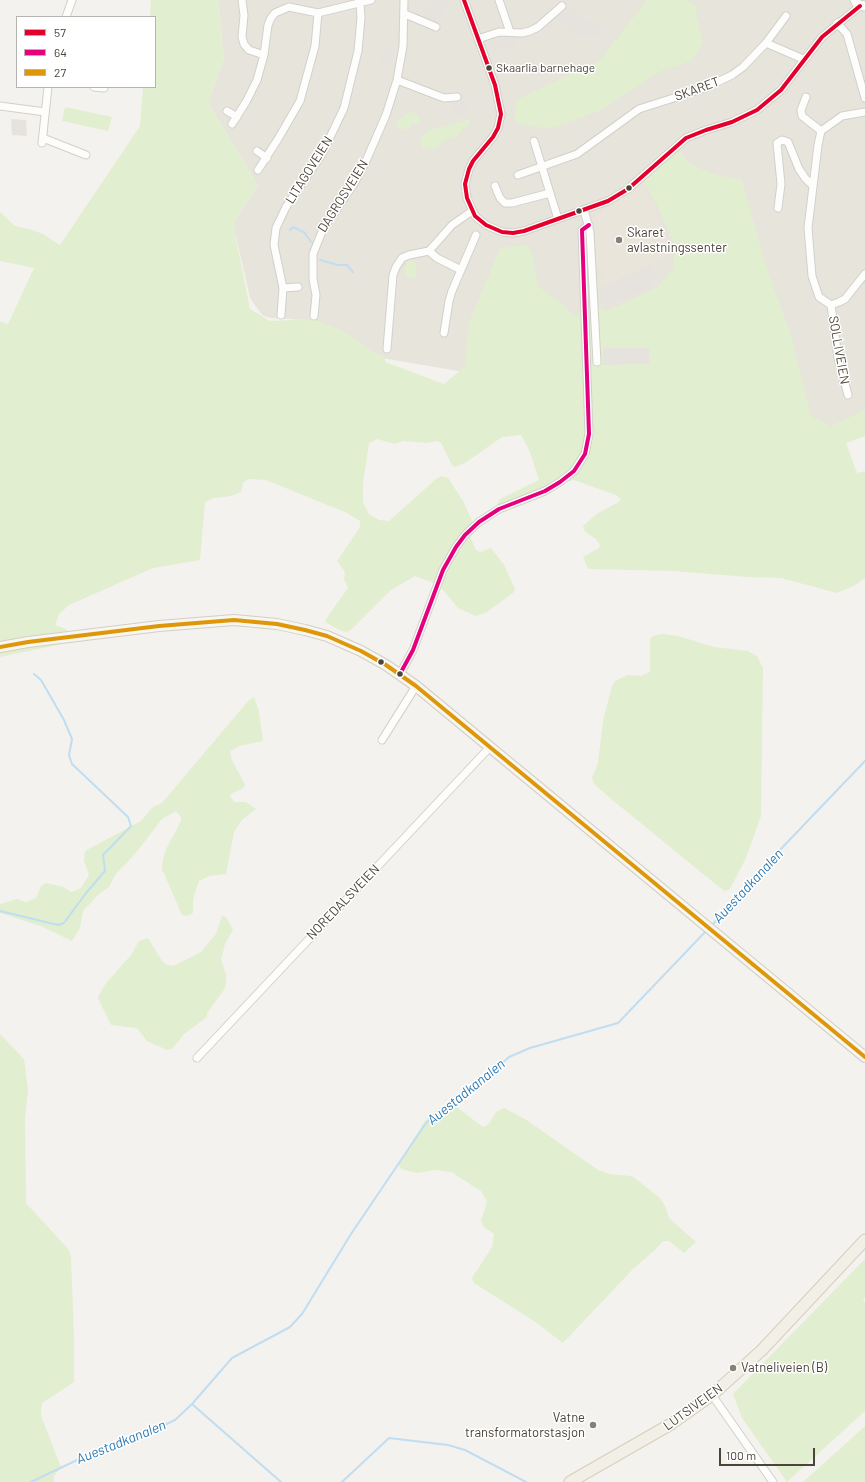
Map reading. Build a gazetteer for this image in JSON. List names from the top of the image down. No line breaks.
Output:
{"streets":{"main road":["LUTSIVEIEN"],"street":["SKARET","LITAGOVEIEN","DAGROSVEIEN","SOLLIVEIEN","NOREDALSVEIEN"]},"water":["Auestadkanalen"],"places":["Skaarlia barnehage","Skaret avlastningssenter","Vatneliveien (B)","Vatne transformatorstasjon"],"lines":["transit line 57","transit line 64","transit line 27"],"legend":["57","64","27"],"scale_bar":"100 m"}
